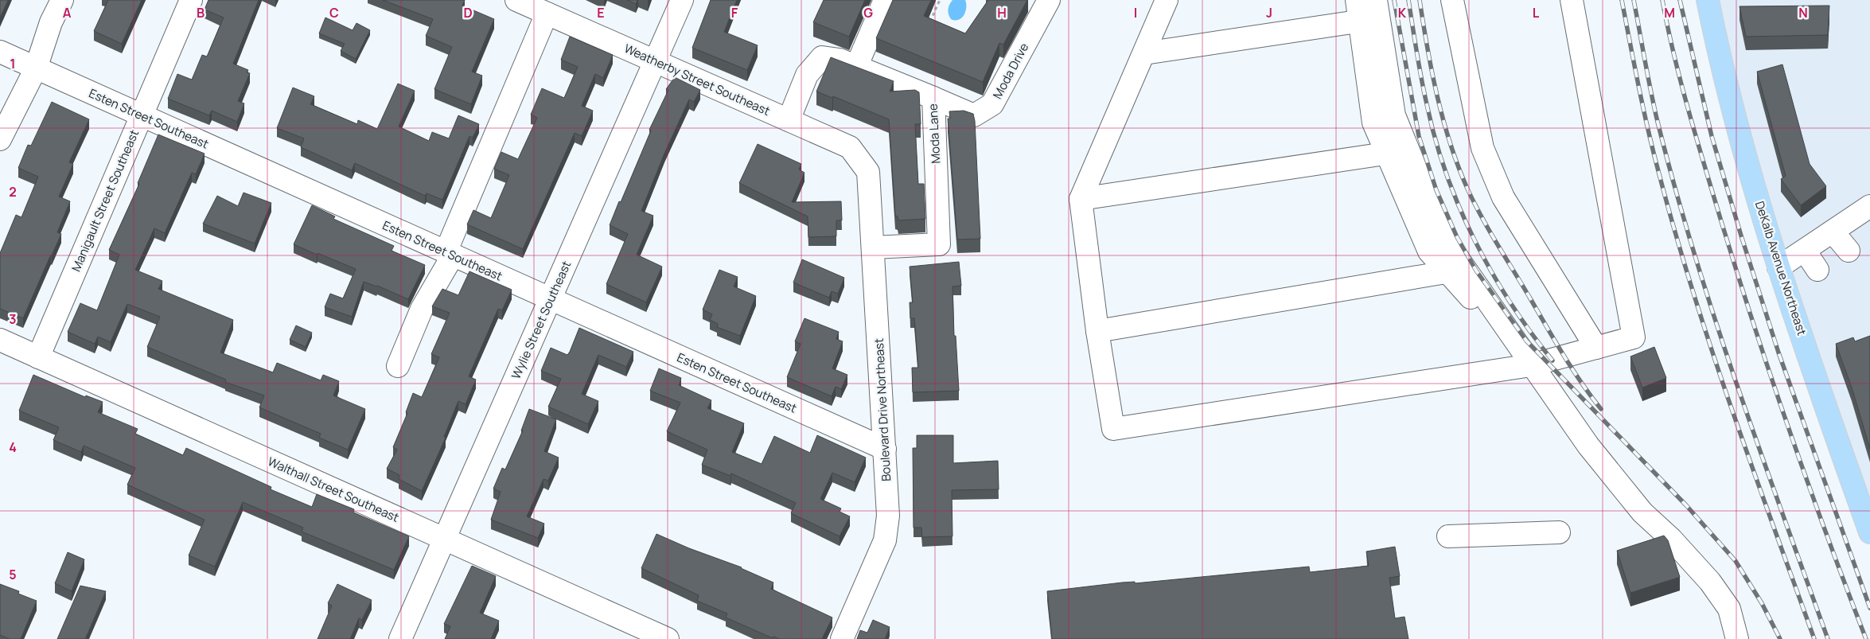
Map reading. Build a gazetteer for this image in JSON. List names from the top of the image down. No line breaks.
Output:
{"streets":{"main road":["DeKalb Avenue Northeast"],"street":["Moda Drive","Weatherby Street Southeast","Esten Street Southeast","Moda Lane","Manigault Street Southeast","Wylie Street Southeast","Boulevard Drive Northeast","Walthall Street Southeast"]},"crossings":[["Moda Drive","Moda Lane"],["Weatherby Street Southeast","Moda Lane"],["Weatherby Street Southeast","Wylie Street Southeast"],["Weatherby Street Southeast","Boulevard Drive Northeast"],["Esten Street Southeast","Manigault Street Southeast"],["Esten Street Southeast","Wylie Street Southeast"],["Esten Street Southeast","Boulevard Drive Northeast"],["Moda Lane","Boulevard Drive Northeast"],["Manigault Street Southeast","Walthall Street Southeast"],["Wylie Street Southeast","Walthall Street Southeast"]],"grid":{"columns":["A","B","C","D","E","F","G","H","I","J","K","L","M","N"],"rows":["1","2","3","4","5"]}}
